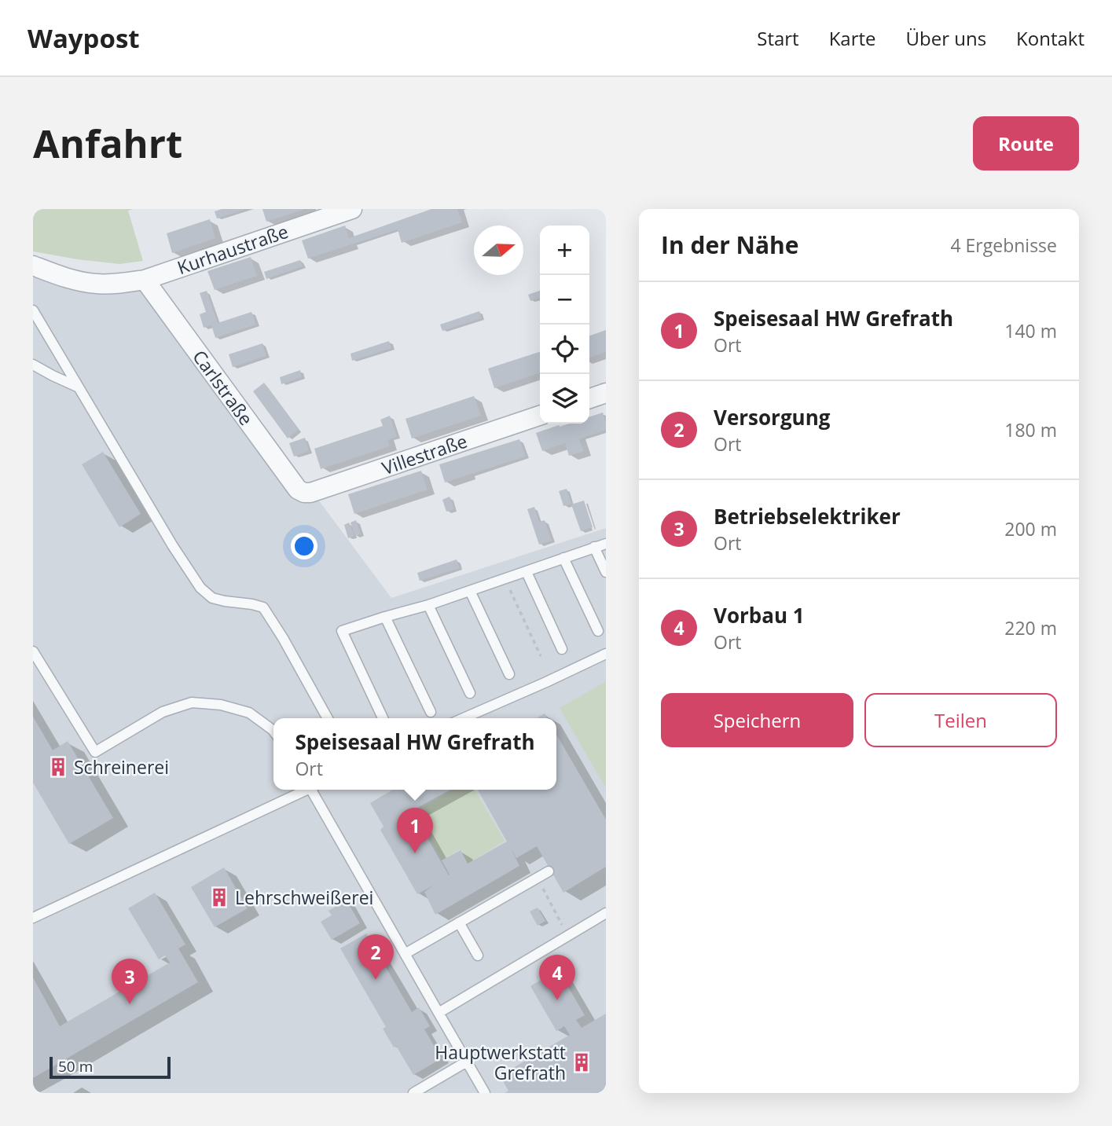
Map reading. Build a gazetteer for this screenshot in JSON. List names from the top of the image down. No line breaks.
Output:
{"streets":{"street":["Kurhaustraße","Carlstraße","Villestraße"]},"crossings":[["Kurhaustraße","Carlstraße"],["Carlstraße","Villestraße"]],"places":{"building":["Schreinerei","Lehrschweißerei","Hauptwerkstatt Grefrath"]},"scale_bar":"50 m","north":"right","page":{"header":"Waypost","nav":["Start","Karte","Über uns","Kontakt"],"buttons":["Route",["Speichern","Teilen"]],"title":"Anfahrt","heading":["In der Nähe","4 Ergebnisse"],"map_buttons":["+","−"],"list":[{"mark":"1","name":"Speisesaal HW Grefrath","note":"Ort","value":"140 m"},{"mark":"2","name":"Versorgung","note":"Ort","value":"180 m"},{"mark":"3","name":"Betriebselektriker","note":"Ort","value":"200 m"},{"mark":"4","name":"Vorbau 1","note":"Ort","value":"220 m"}],"popup":["Speisesaal HW Grefrath","Ort"],"pins":["1","2","4","3"],"scale":"50 m"}}
